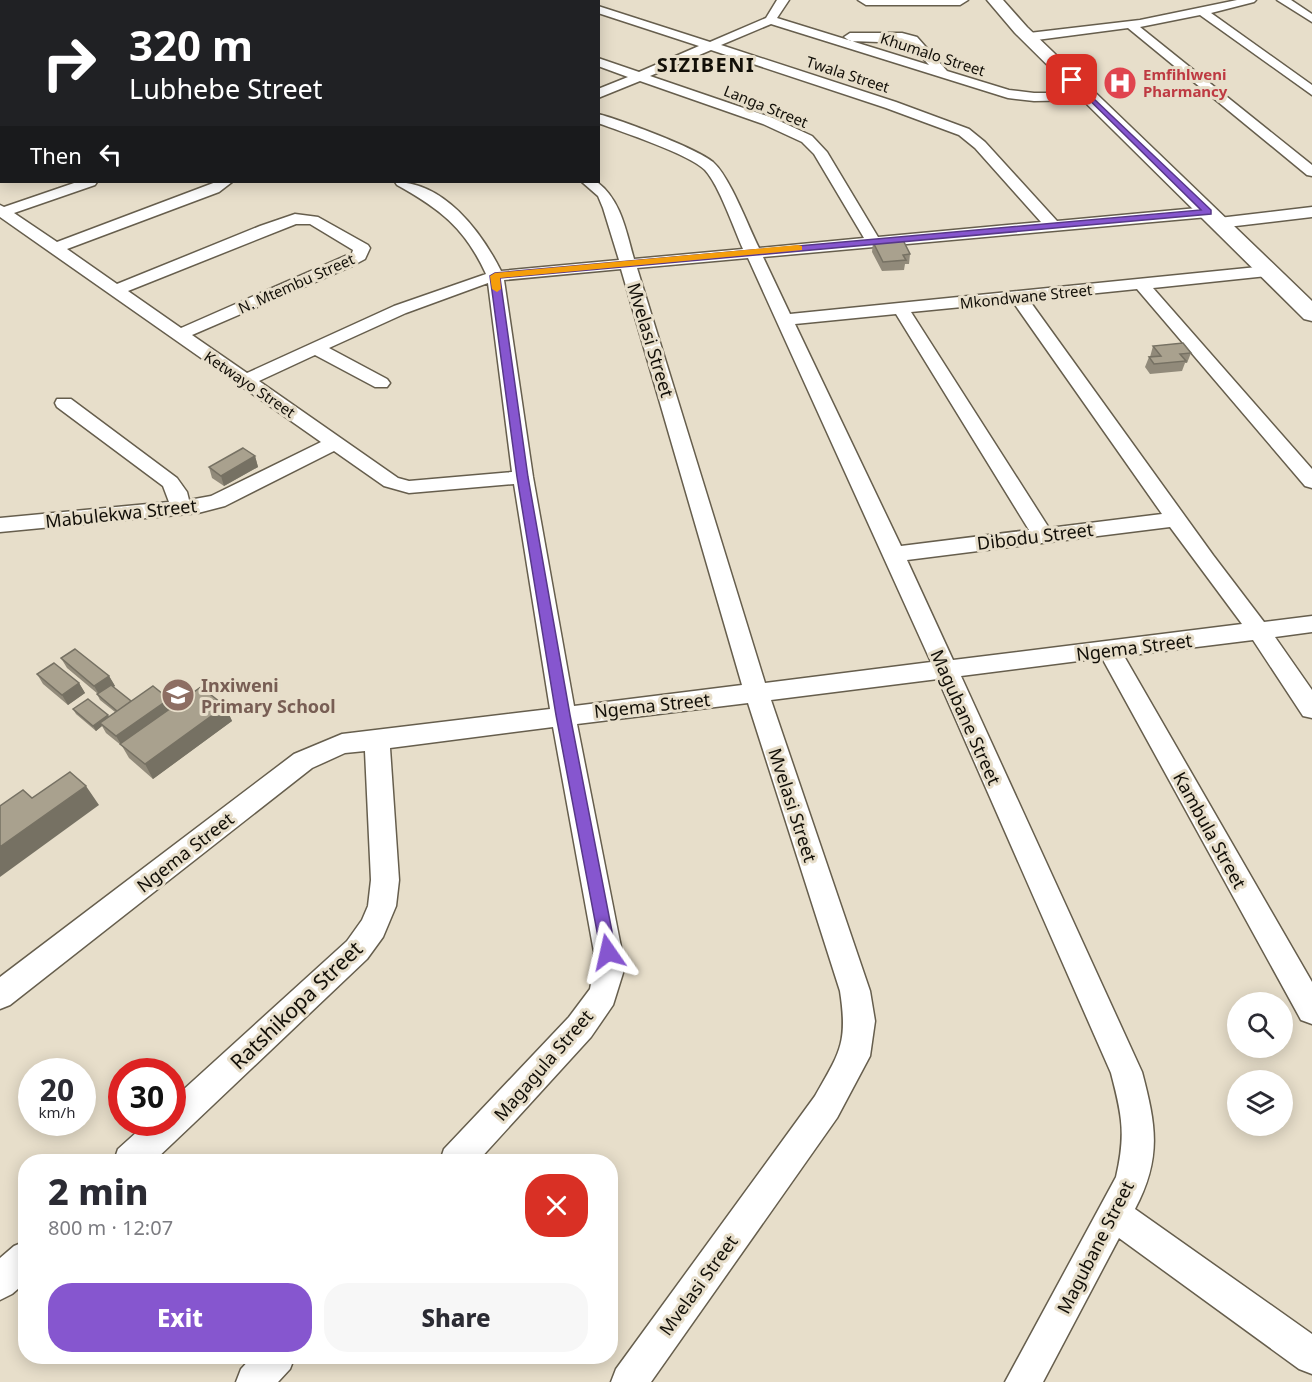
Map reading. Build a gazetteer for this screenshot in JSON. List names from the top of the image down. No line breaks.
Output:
{"streets":{"street":["Khumalo Street","Twala Street","Langa Street","N. Mtembu Street","Mkondwane Street","Mvelasi Street","Ketwayo Street","Mabulekwa Street","Dibodu Street","Ngema Street","Magubane Street","Kambula Street","Ratshikopa Street","Magagula Street"]},"crossings":[["N. Mtembu Street","Ketwayo Street"],["Mkondwane Street","Magubane Street"],["Mvelasi Street","Ngema Street"],["Ketwayo Street","Mabulekwa Street"],["Ketwayo Street","Magagula Street"],["Dibodu Street","Magubane Street"],["Ngema Street","Magubane Street"],["Ngema Street","Kambula Street"],["Ngema Street","Ratshikopa Street"],["Ngema Street","Magagula Street"]],"districts":["SIZIBENI"],"places":{"hospital":["Emfihlweni Pharmancy"],"school or university":["Inxiweni Primary School"]},"page":{"turn":["320 m","Lubhebe Street"],"then":"Then","speed":"20 km/h","limit":"30","heading":["2 min","800 m · 12:07"],"buttons":["Exit","Share"]}}
